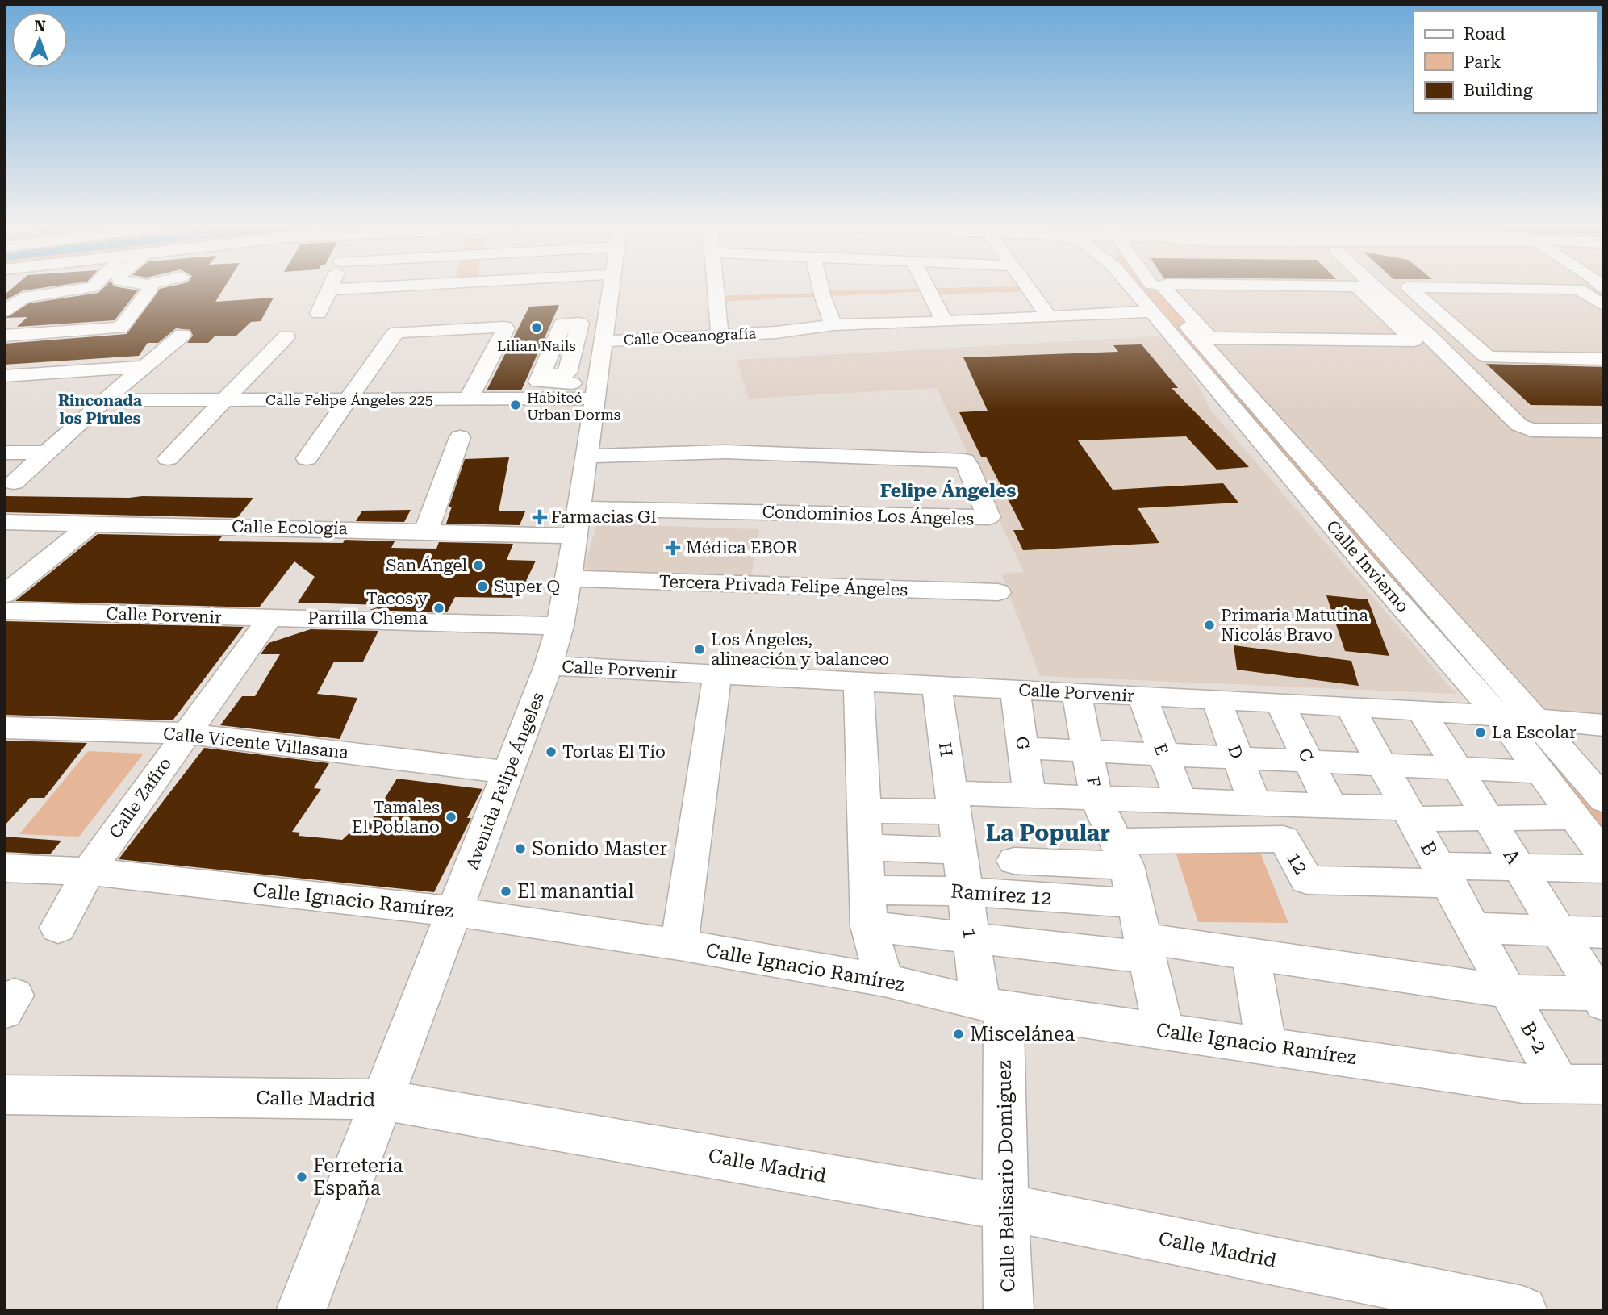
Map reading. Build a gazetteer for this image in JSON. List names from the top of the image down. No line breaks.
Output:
{"streets":{"street":["Calle Oceanografía","Calle Felipe Ángeles 225","Condominios Los Ángeles","Calle Ecología","Calle Invierno","Tercera Privada Felipe Ángeles","Calle Porvenir","Calle Vicente Villasana","G","H","E","D","C","Avenida Felipe Ángeles","F","Calle Zafiro","B","A","12","Ramírez 12","Calle Ignacio Ramírez","1","B-2","Calle Madrid","Calle Belisario Domiguez"]},"crossings":[["Calle Oceanografía","Calle Invierno"],["Calle Oceanografía","Avenida Felipe Ángeles"],["Calle Felipe Ángeles 225","Avenida Felipe Ángeles"],["Condominios Los Ángeles","Avenida Felipe Ángeles"],["Calle Ecología","Avenida Felipe Ángeles"],["Calle Invierno","Calle Porvenir"],["Tercera Privada Felipe Ángeles","Avenida Felipe Ángeles"],["Calle Porvenir","G"],["Calle Porvenir","H"],["Calle Porvenir","E"],["Calle Porvenir","D"],["Calle Porvenir","C"],["Calle Porvenir","Avenida Felipe Ángeles"],["Calle Porvenir","F"],["Calle Porvenir","Calle Zafiro"],["Calle Porvenir","B"],["Calle Porvenir","A"],["Calle Vicente Villasana","Avenida Felipe Ángeles"],["Calle Vicente Villasana","Calle Zafiro"],["Avenida Felipe Ángeles","Calle Ignacio Ramírez"],["Avenida Felipe Ángeles","Calle Madrid"],["F","12"],["F","Ramírez 12"],["Calle Zafiro","Calle Ignacio Ramírez"],["B","12"],["B","B-2"],["A","12"],["12","Ramírez 12"],["Ramírez 12","1"],["Calle Ignacio Ramírez","1"],["Calle Ignacio Ramírez","B-2"],["Calle Ignacio Ramírez","Calle Belisario Domiguez"],["1","Calle Belisario Domiguez"],["Calle Madrid","Calle Belisario Domiguez"]],"districts":["Rinconada los Pirules","Felipe Ángeles","La Popular"],"places":{"other":["Lilian Nails","Habiteé Urban Dorms","San Ángel","Super Q","Tacos y Parrilla Chema","Primaria Matutina Nicolás Bravo","Los Ángeles, alineación y balanceo","La Escolar","Tortas El Tío","Tamales El Poblano","Sonido Master","El manantial","Miscelánea","Ferretería España"],"health":["Farmacias GI","Médica EBOR"]},"legend":["Road","Park","Building"],"north":"top"}
